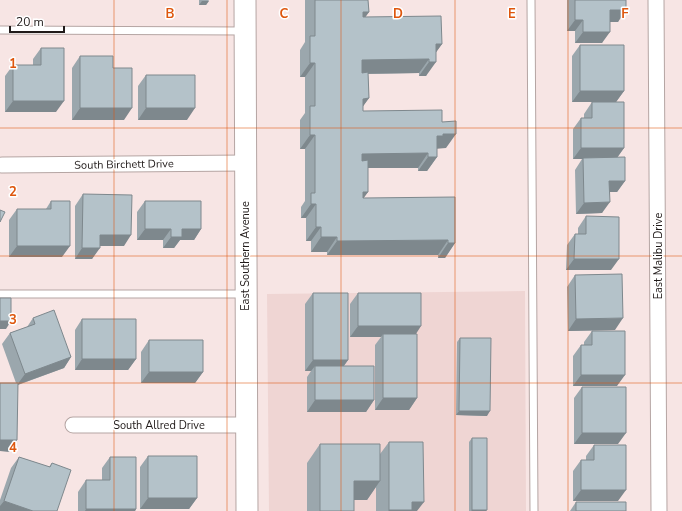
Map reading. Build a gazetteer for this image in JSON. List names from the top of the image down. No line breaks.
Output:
{"streets":{"main road":["East Southern Avenue"],"street":["South Birchett Drive","East Malibu Drive","South Allred Drive"]},"crossings":[["South Birchett Drive","East Southern Avenue"],["East Southern Avenue","South Allred Drive"]],"scale_bar":"20 m","grid":{"columns":["B","C","D","E","F"],"rows":["1","2","3","4"]}}
